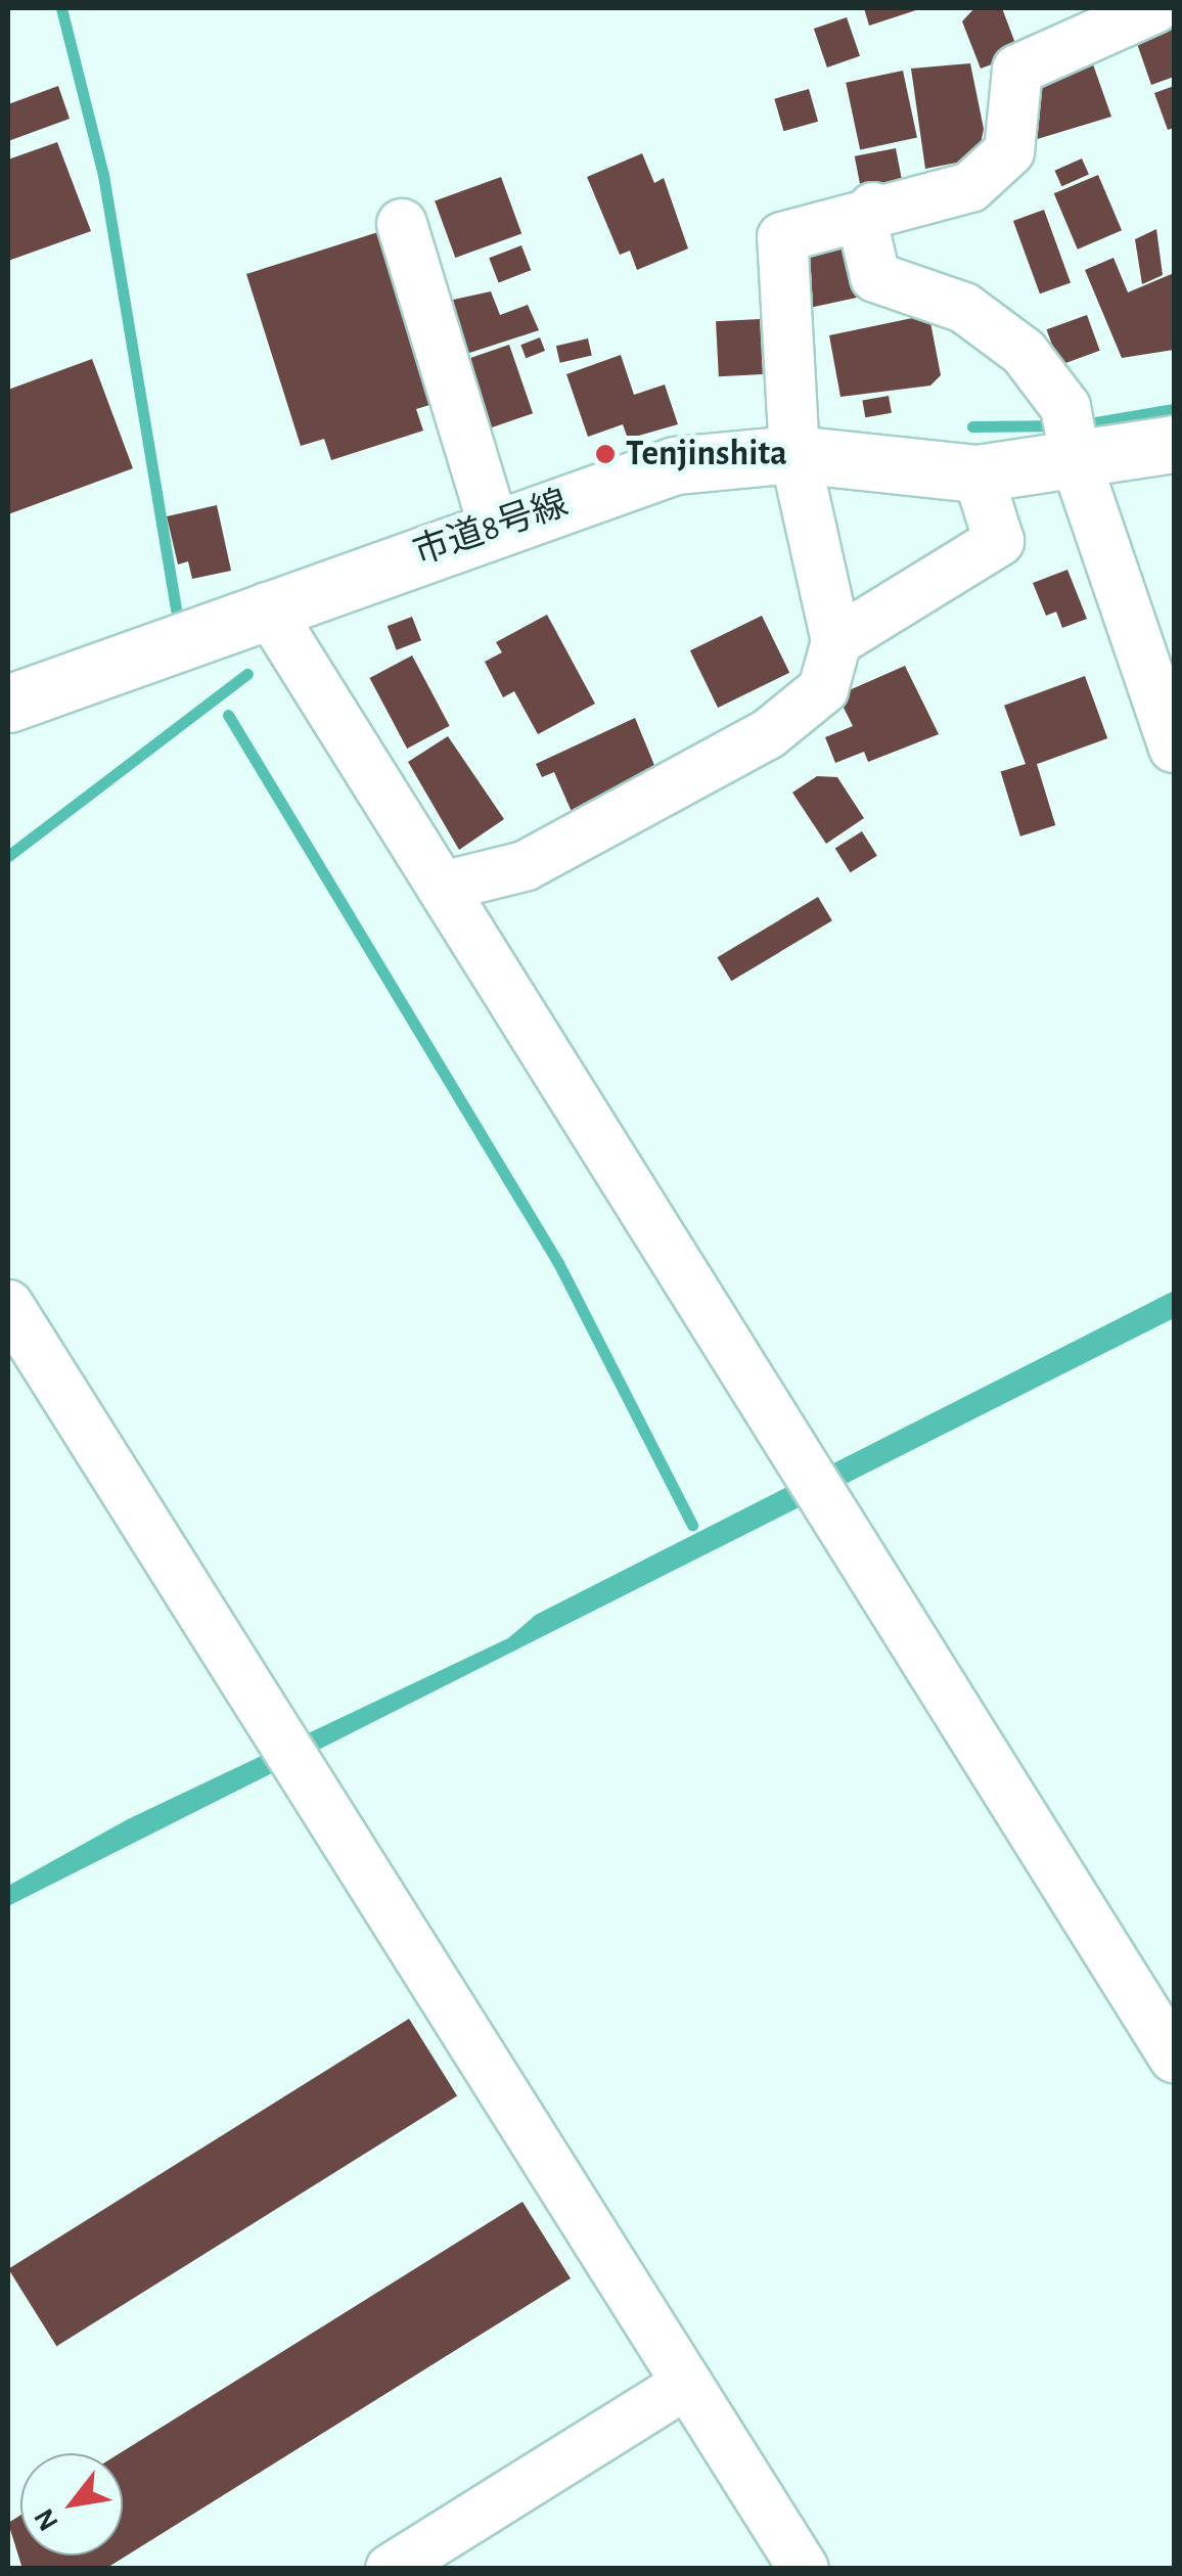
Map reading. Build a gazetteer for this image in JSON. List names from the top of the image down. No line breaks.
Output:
{"streets":{"street":["市道8号線"]},"places":["Tenjinshita"],"north":"bottom left"}
